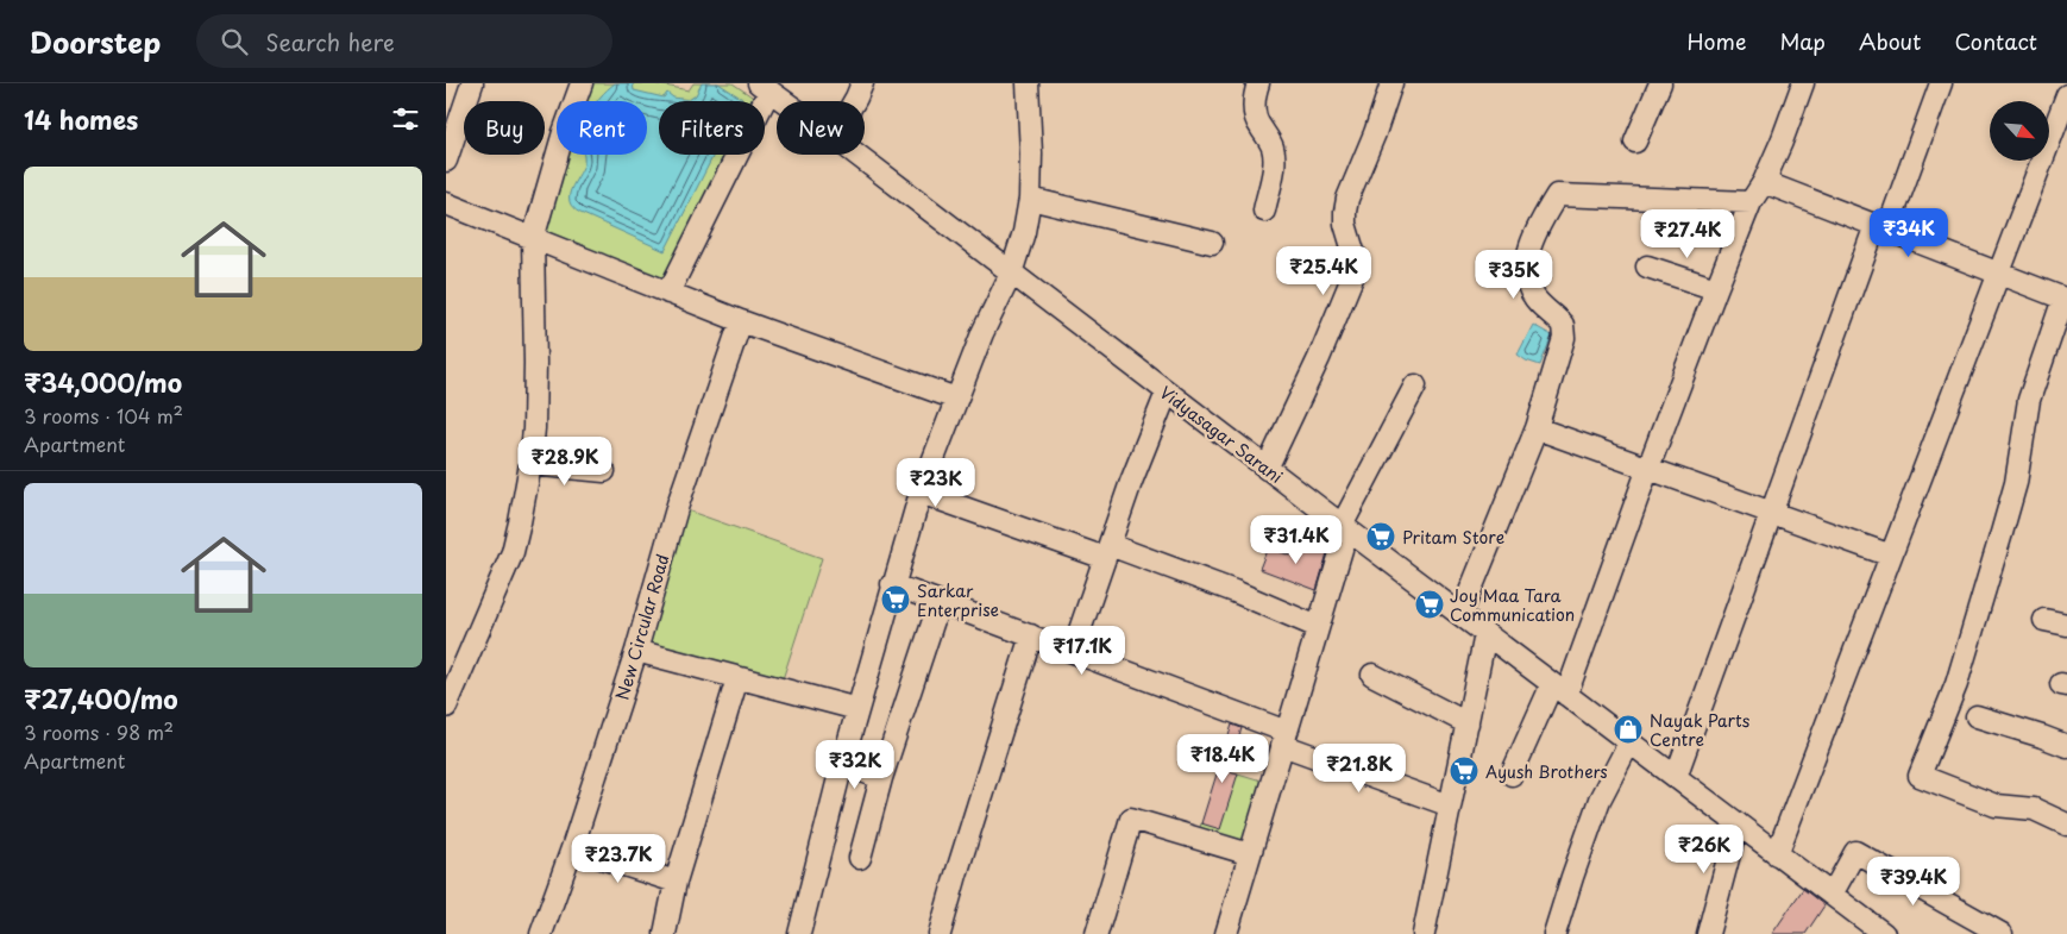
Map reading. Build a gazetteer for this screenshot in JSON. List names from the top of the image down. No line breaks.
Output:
{"streets":{"street":["Vidyasagar Sarani","New Circular Road"]},"places":{"supermarket":["Pritam Store","Sarkar Enterprise","Joy Maa Tara Communication","Ayush Brothers"],"shop":["Nayak Parts Centre"]},"north":"bottom right","page":{"header":"Doorstep","search":"Search here","nav":["Home","Map","About","Contact"],"heading":"14 homes","chip":["Buy","Rent","Filters","New"],"list":[{"name":"₹34,000/mo","note":"3 rooms · 104 m² · Apartment"},{"name":"₹27,400/mo","note":"3 rooms · 98 m² · Apartment"}],"price":["₹34K","₹27.4K","₹25.4K","₹35K","₹28.9K","₹23K","₹31.4K","₹17.1K","₹18.4K","₹32K","₹21.8K","₹26K","₹23.7K","₹39.4K"]}}
